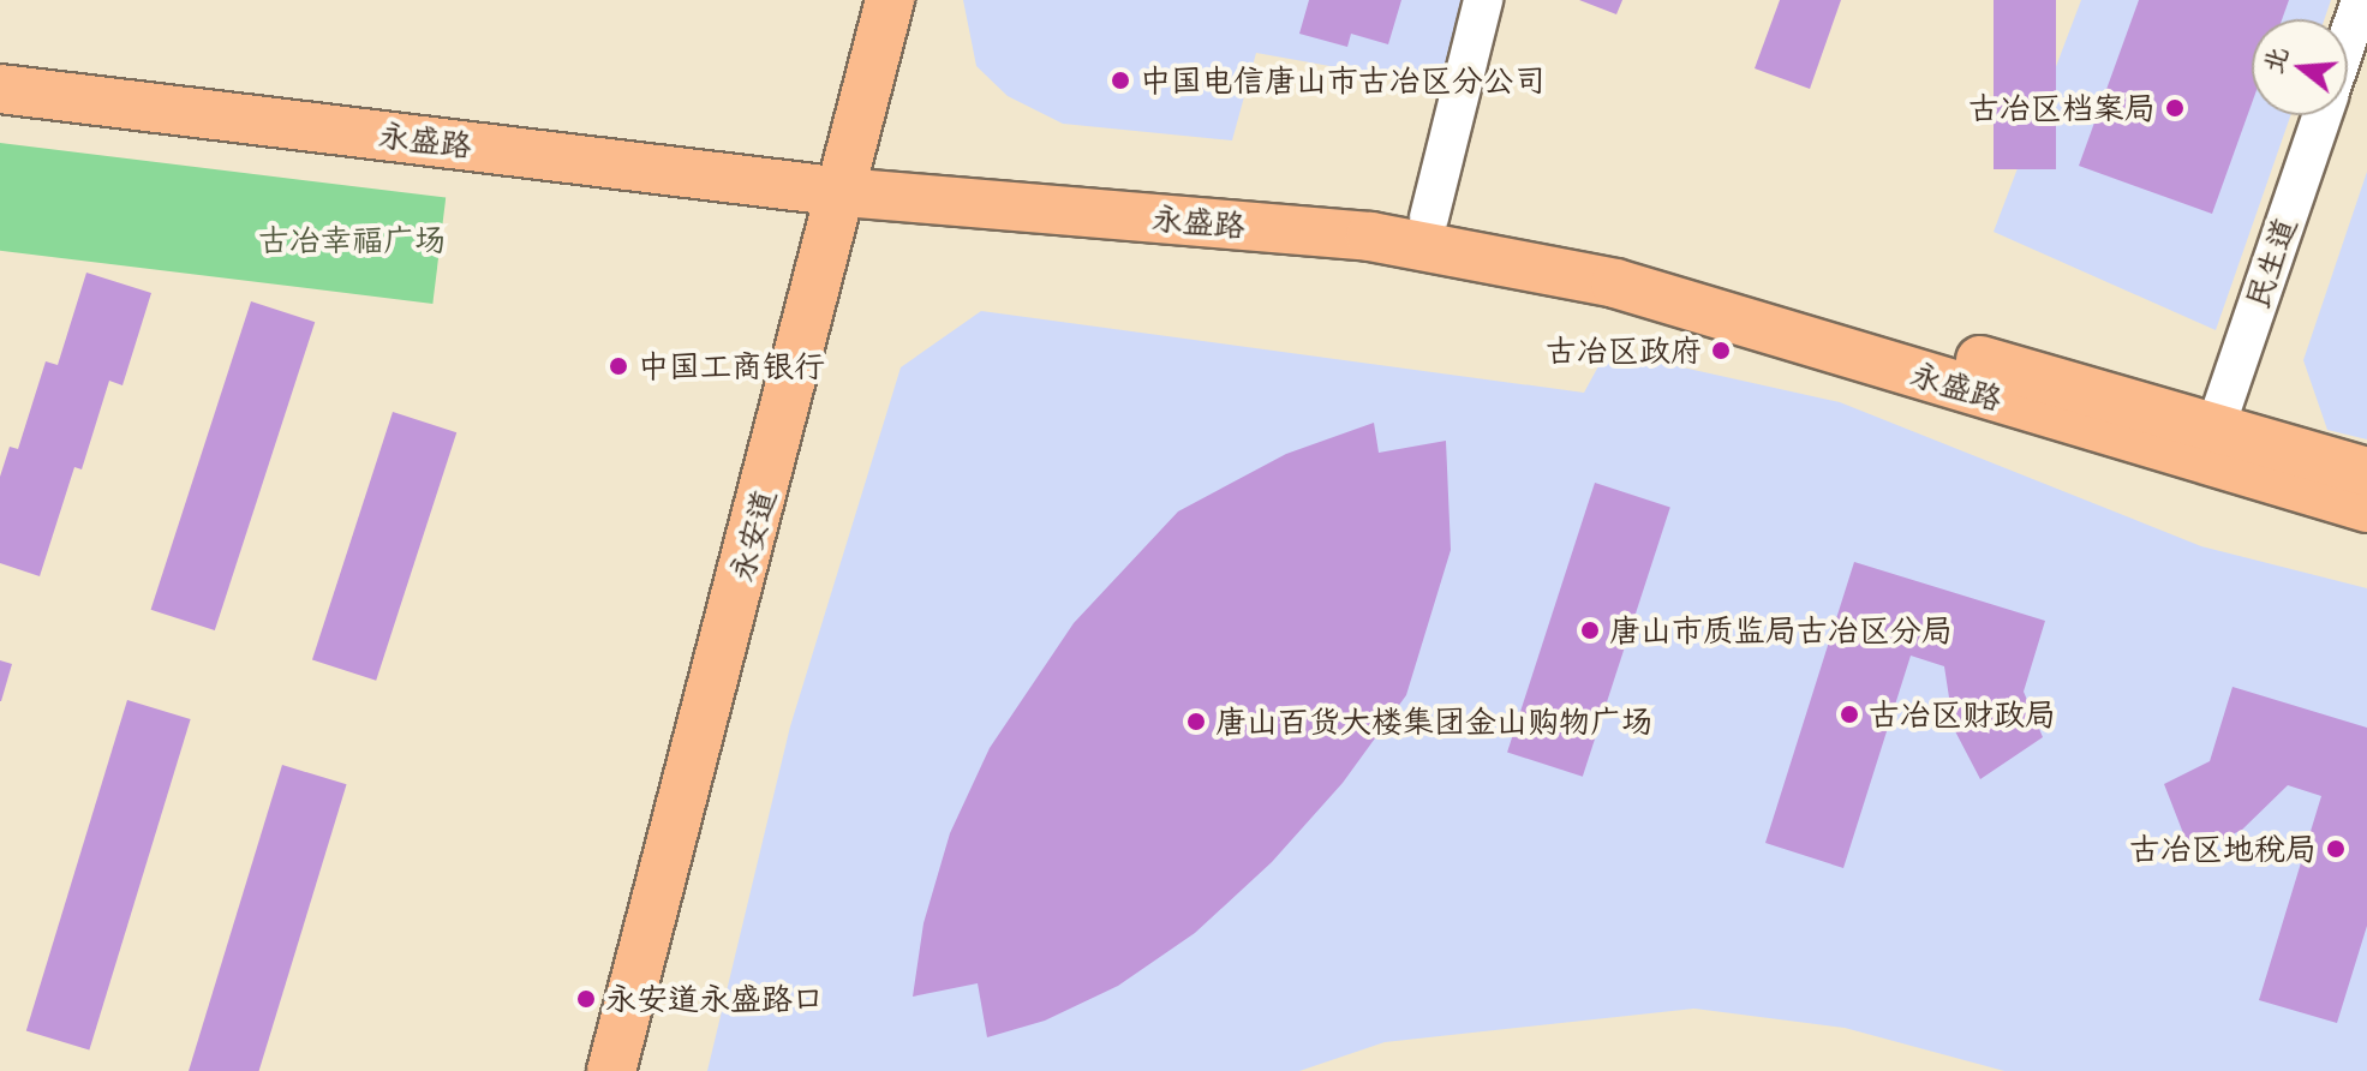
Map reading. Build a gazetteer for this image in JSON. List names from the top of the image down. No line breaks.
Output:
{"streets":{"main road":["永盛路","永安道"],"street":["民生道"]},"crossings":[["永盛路","民生道"],["永盛路","永安道"]],"parks":["古冶幸福广场"],"places":["中国电信唐山市古冶区分公司","古冶区档案局","古冶区政府","中国工商银行","唐山市质监局古冶区分局","古冶区财政局","唐山百货大楼集团金山购物广场","古冶区地税局","永安道永盛路口"],"north":"left"}
